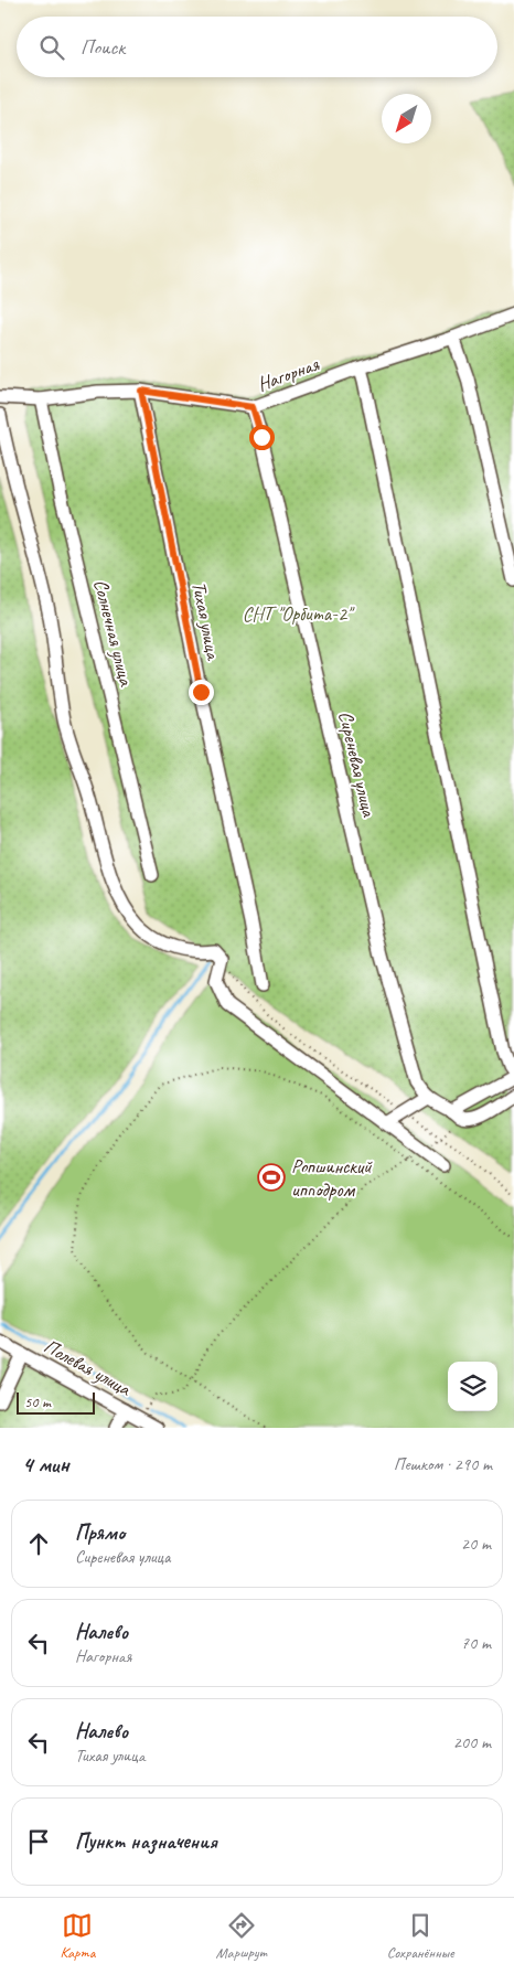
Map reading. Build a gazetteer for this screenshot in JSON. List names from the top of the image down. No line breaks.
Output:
{"streets":{"street":["Нагорная","Тихая улица","Солнечная улица","Сиреневая улица","Полевая улица"]},"crossings":[["Нагорная","Тихая улица"],["Нагорная","Солнечная улица"],["Нагорная","Сиреневая улица"]],"parks":["СНТ \"Орбита-2\""],"places":{"sports":["Ропшинский ипподром"]},"scale_bar":"50 m","north":"bottom left","page":{"search":"Поиск","scale":"50 m","heading":["4 мин","Пешком · 290 m"],"list":[["Прямо","Сиреневая улица","20 m"],["Налево","Нагорная","70 m"],["Налево","Тихая улица","200 m"],"Пункт назначения"],"nav":["Карта","Маршрут","Сохранённые"]}}
